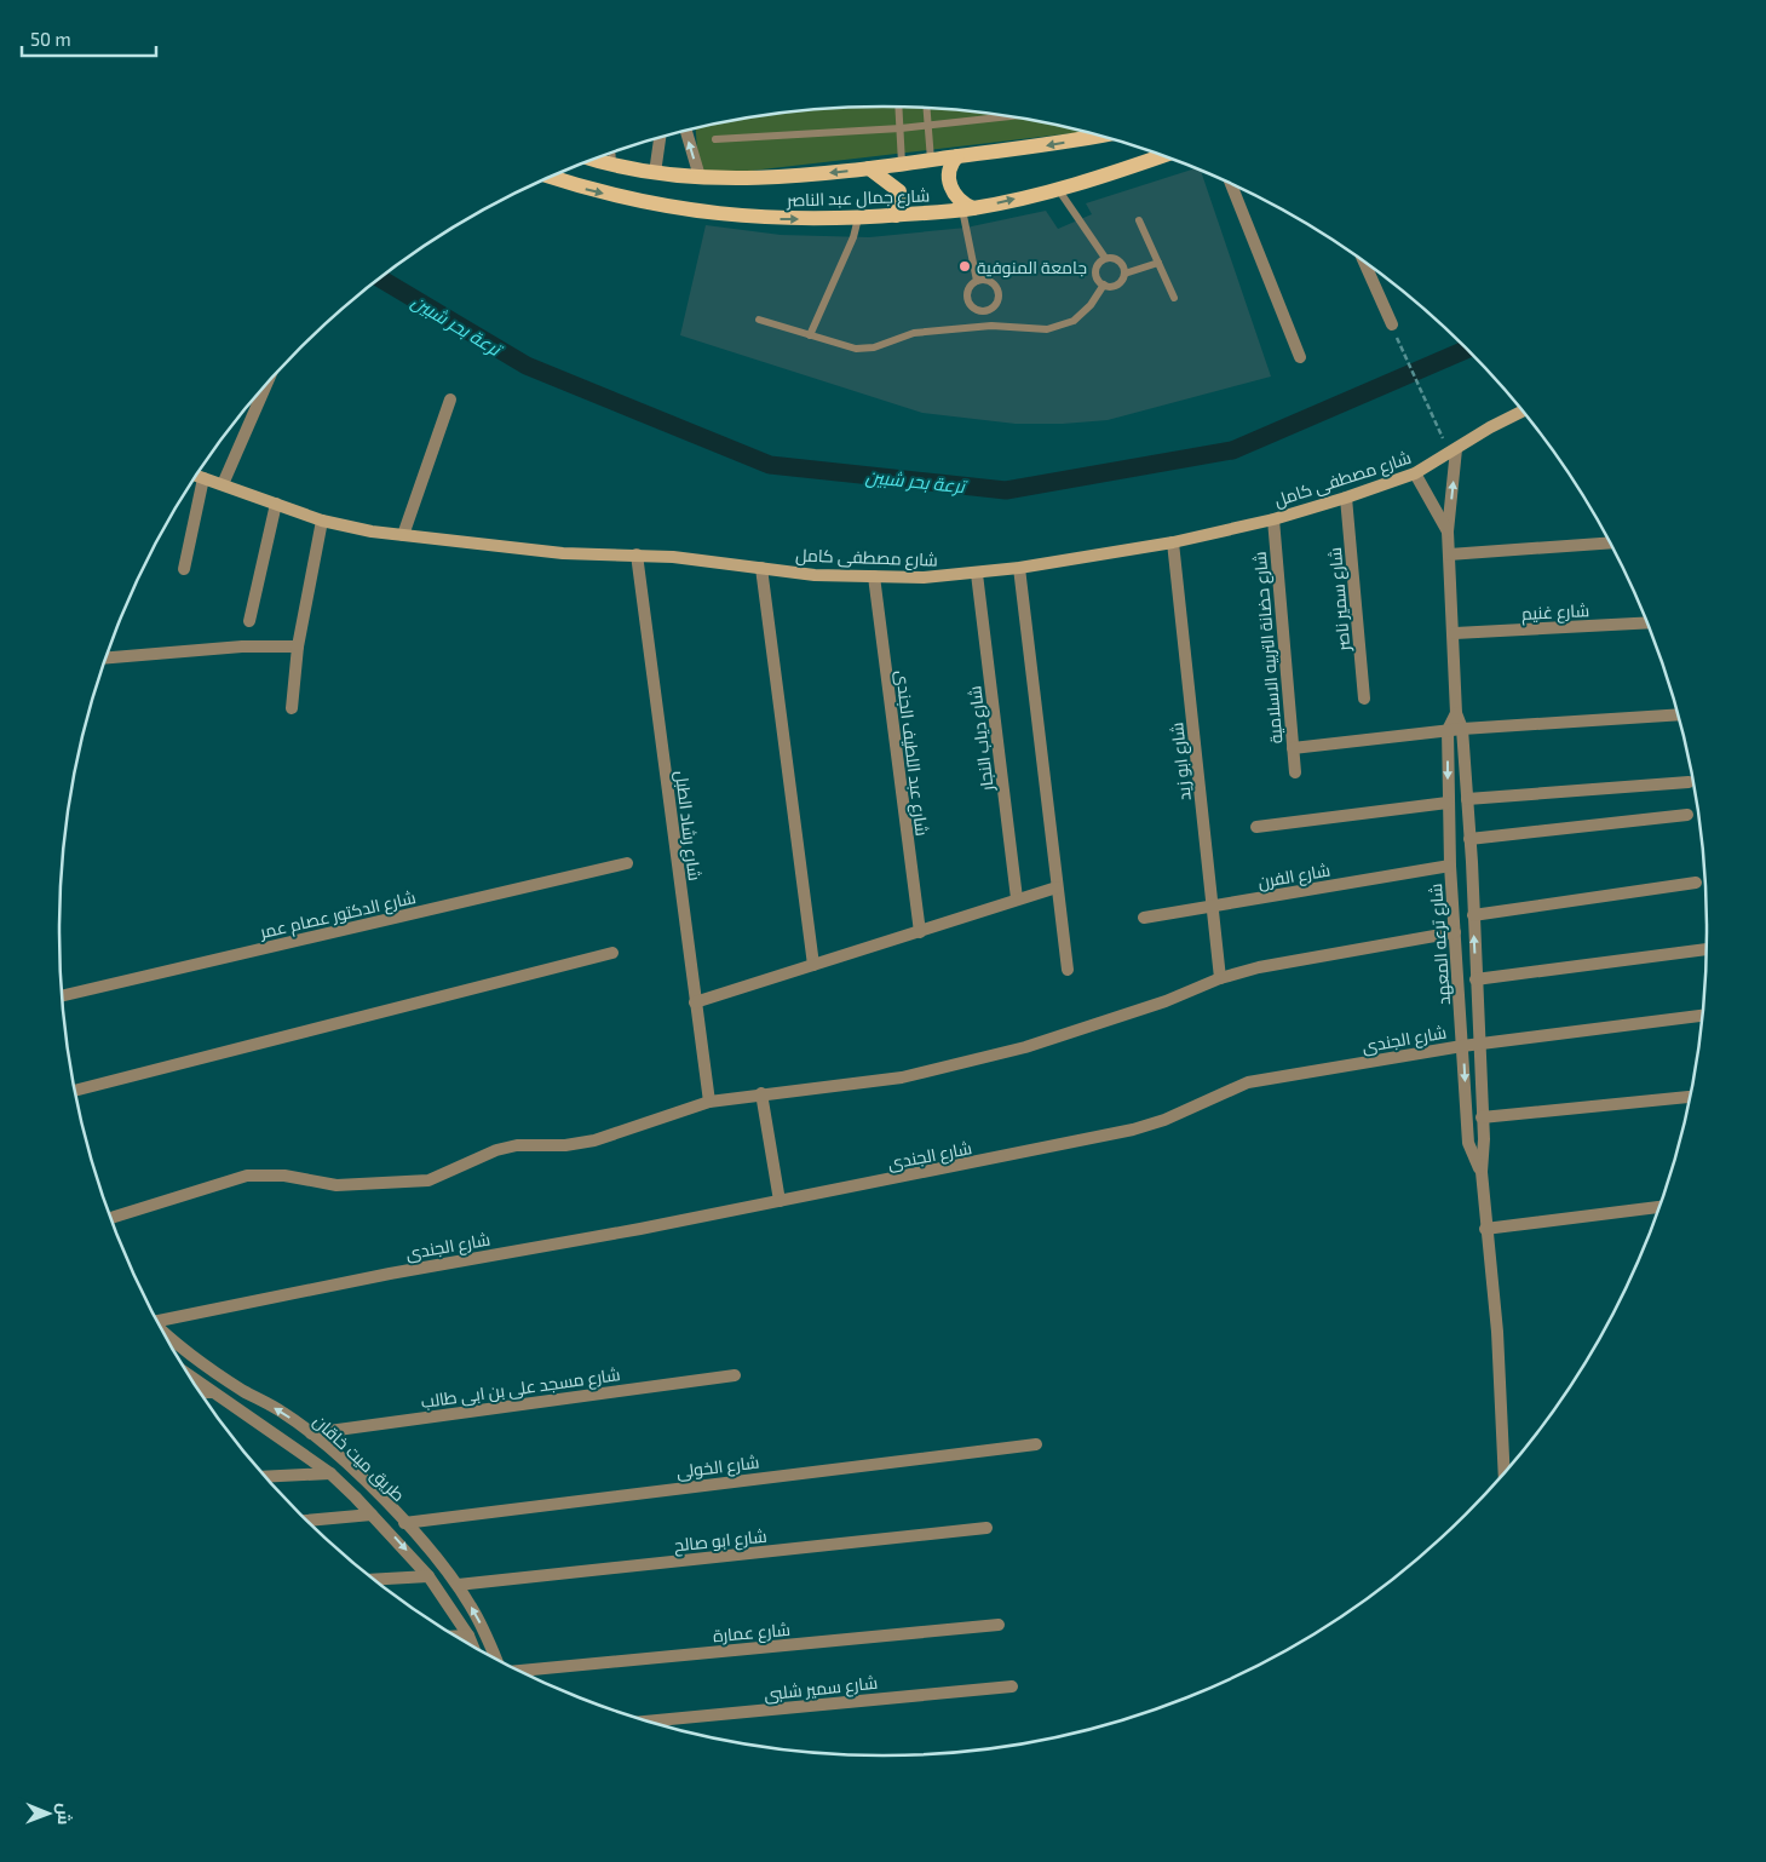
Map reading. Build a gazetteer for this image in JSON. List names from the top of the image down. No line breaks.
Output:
{"streets":{"main road":["شارع جمال عبد الناصر","شارع مصطفى كامل"],"street":["شارع سمير ناصر","شارع غنيم","شارع حضانة التربيه الاسلامية","شارع دياب النجار","شارع عبد اللطيف الجندى","شارع ابو زيد","شارع رشاد الطبل","شارع الفرن","شارع الدكتور عصام عمر","شارع ترعه المعهد","شارع الجندى","شارع مسجد على بن ابى طالب","طريق ميت خاقان","شارع الخولى","شارع ابو صالح","شارع عمارة","شارع سمير شلبى"]},"crossings":[["شارع مصطفى كامل","شارع سمير ناصر"],["شارع مصطفى كامل","شارع حضانة التربيه الاسلامية"],["شارع مصطفى كامل","شارع دياب النجار"],["شارع مصطفى كامل","شارع عبد اللطيف الجندى"],["شارع مصطفى كامل","شارع ابو زيد"],["شارع مصطفى كامل","شارع رشاد الطبل"],["شارع مصطفى كامل","شارع ترعه المعهد"],["شارع غنيم","شارع ترعه المعهد"],["شارع ابو زيد","شارع الفرن"],["شارع الفرن","شارع ترعه المعهد"],["شارع ترعه المعهد","شارع الجندى"],["شارع مسجد على بن ابى طالب","طريق ميت خاقان"],["طريق ميت خاقان","شارع الخولى"],["طريق ميت خاقان","شارع ابو صالح"]],"water":["ترعة بحر شبين"],"places":["جامعة المنوفية"],"scale_bar":"50 m","north":"right"}
